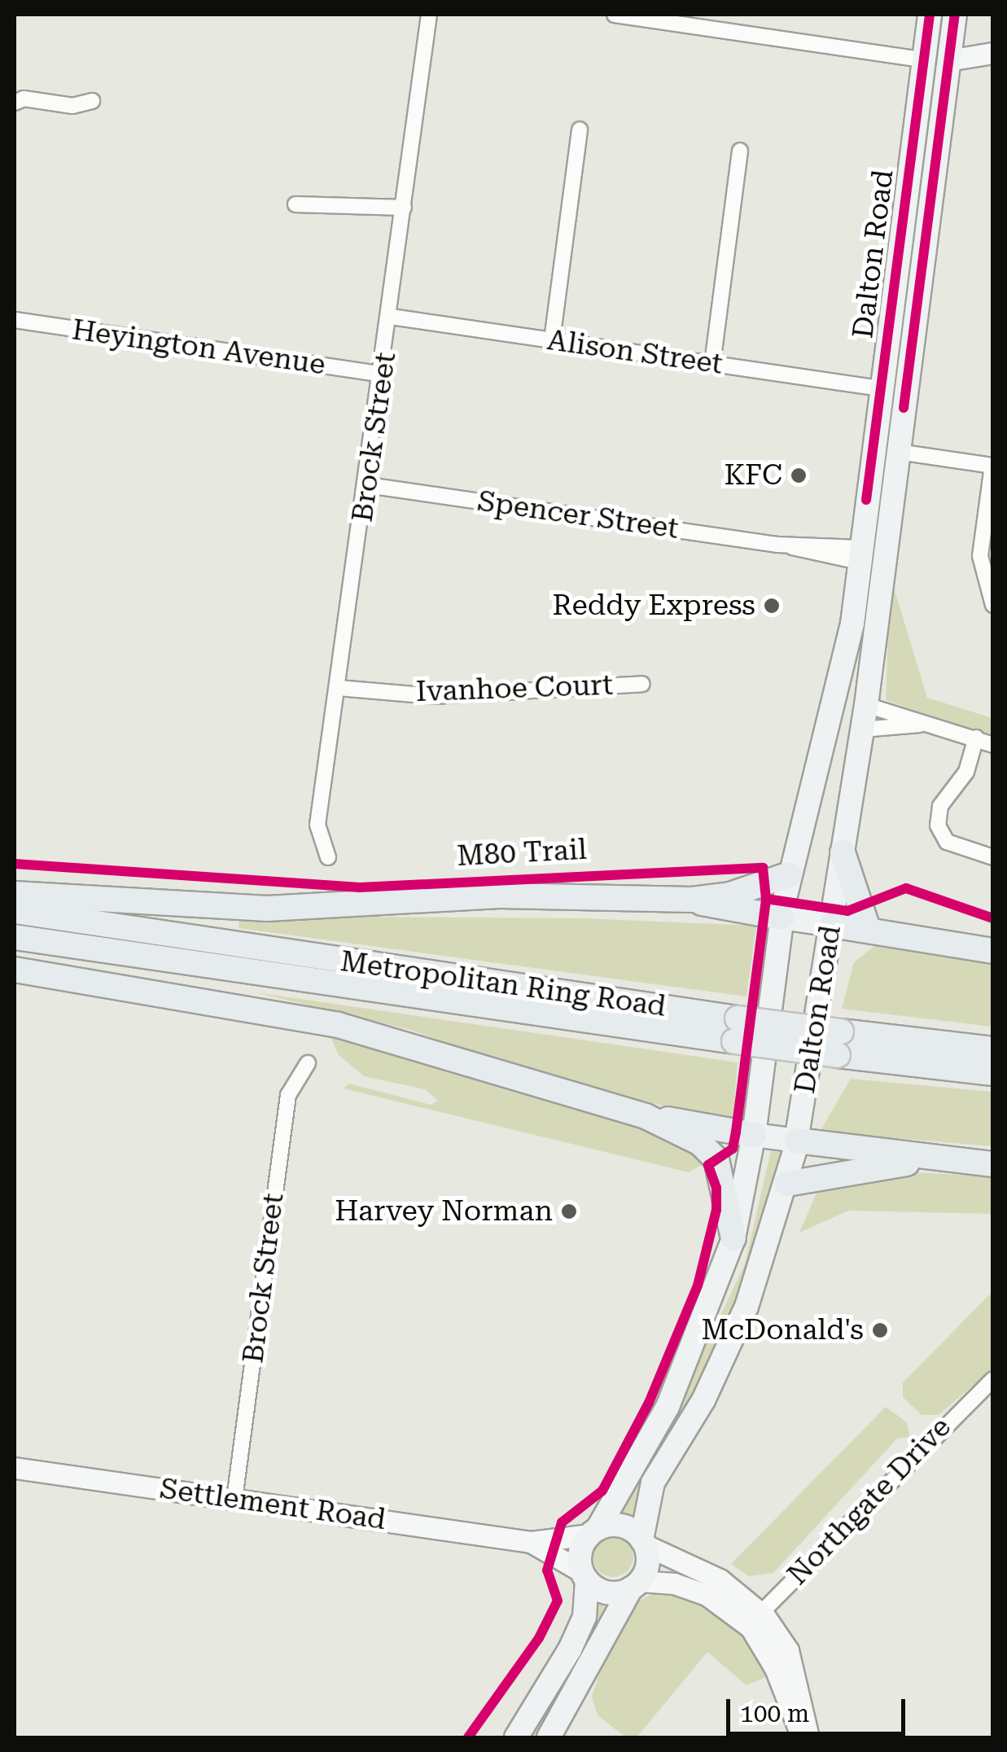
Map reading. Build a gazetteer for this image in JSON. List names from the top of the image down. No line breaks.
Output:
{"streets":{"highway":["Metropolitan Ring Road"],"main road":["Dalton Road","Spencer Street","Settlement Road"],"street":["Heyington Avenue","Alison Street","Brock Street","Ivanhoe Court","Northgate Drive"],"cycle path":["M80 Trail"]},"crossings":[["Dalton Road","Alison Street"],["Dalton Road","Spencer Street"],["Dalton Road","Settlement Road"],["Heyington Avenue","Brock Street"],["Alison Street","Brock Street"],["Brock Street","Spencer Street"],["Brock Street","Ivanhoe Court"],["Brock Street","Settlement Road"]],"places":["KFC","Reddy Express","Harvey Norman","McDonald's"],"scale_bar":"100 m"}
